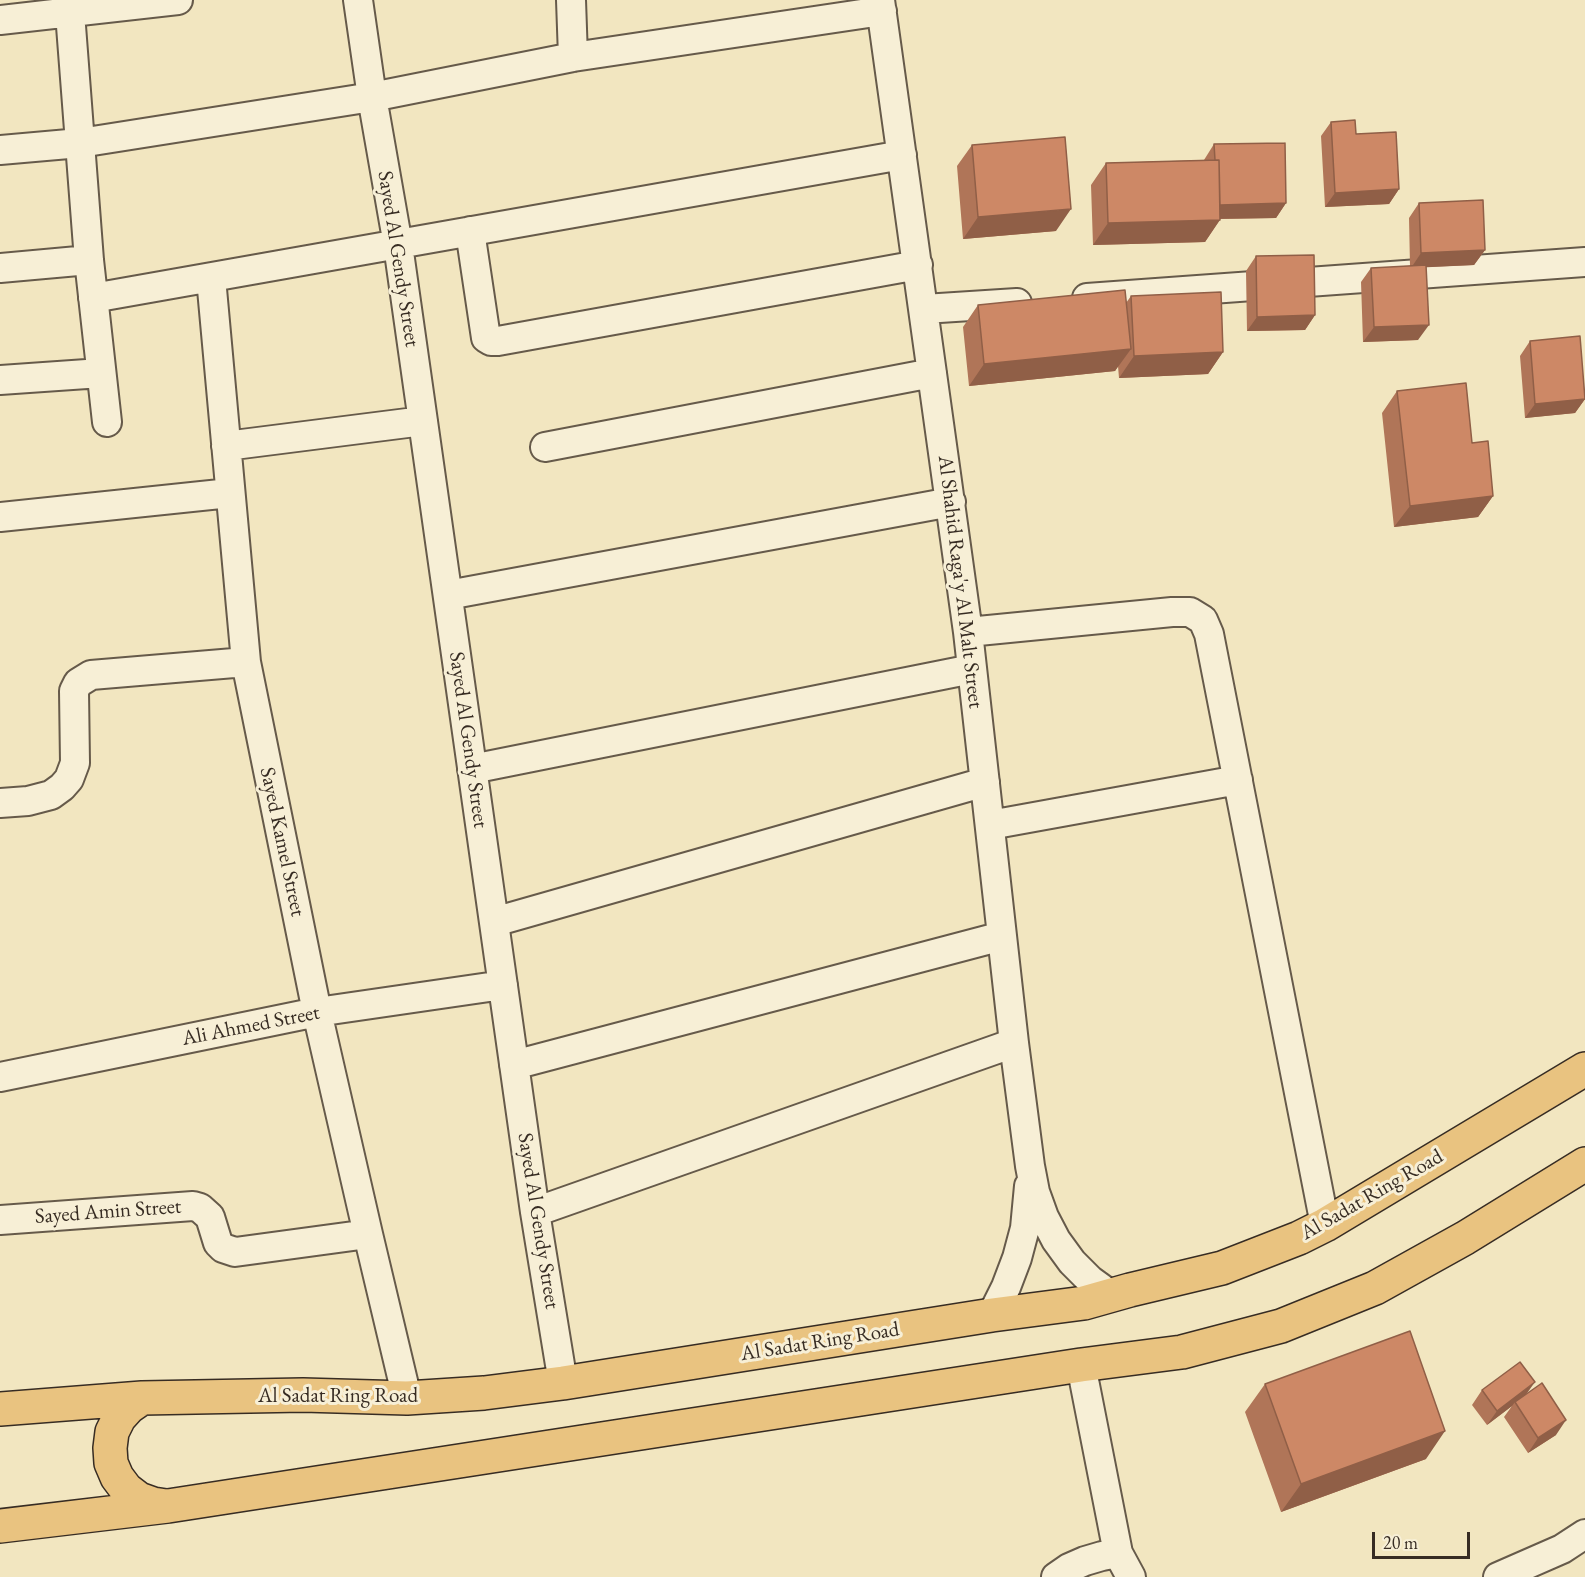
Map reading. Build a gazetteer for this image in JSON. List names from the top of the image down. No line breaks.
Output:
{"streets":{"highway":["Al Sadat Ring Road"],"street":["Sayed Al Gendy Street","Al Shahid Raga'y Al Malt Street","Sayed Kamel Street","Ali Ahmed Street","Sayed Amin Street"]},"crossings":[["Sayed Al Gendy Street","Ali Ahmed Street"],["Sayed Al Gendy Street","Al Sadat Ring Road"],["Al Shahid Raga'y Al Malt Street","Al Sadat Ring Road"],["Sayed Kamel Street","Ali Ahmed Street"],["Sayed Kamel Street","Al Sadat Ring Road"],["Sayed Kamel Street","Sayed Amin Street"]],"scale_bar":"20 m"}
